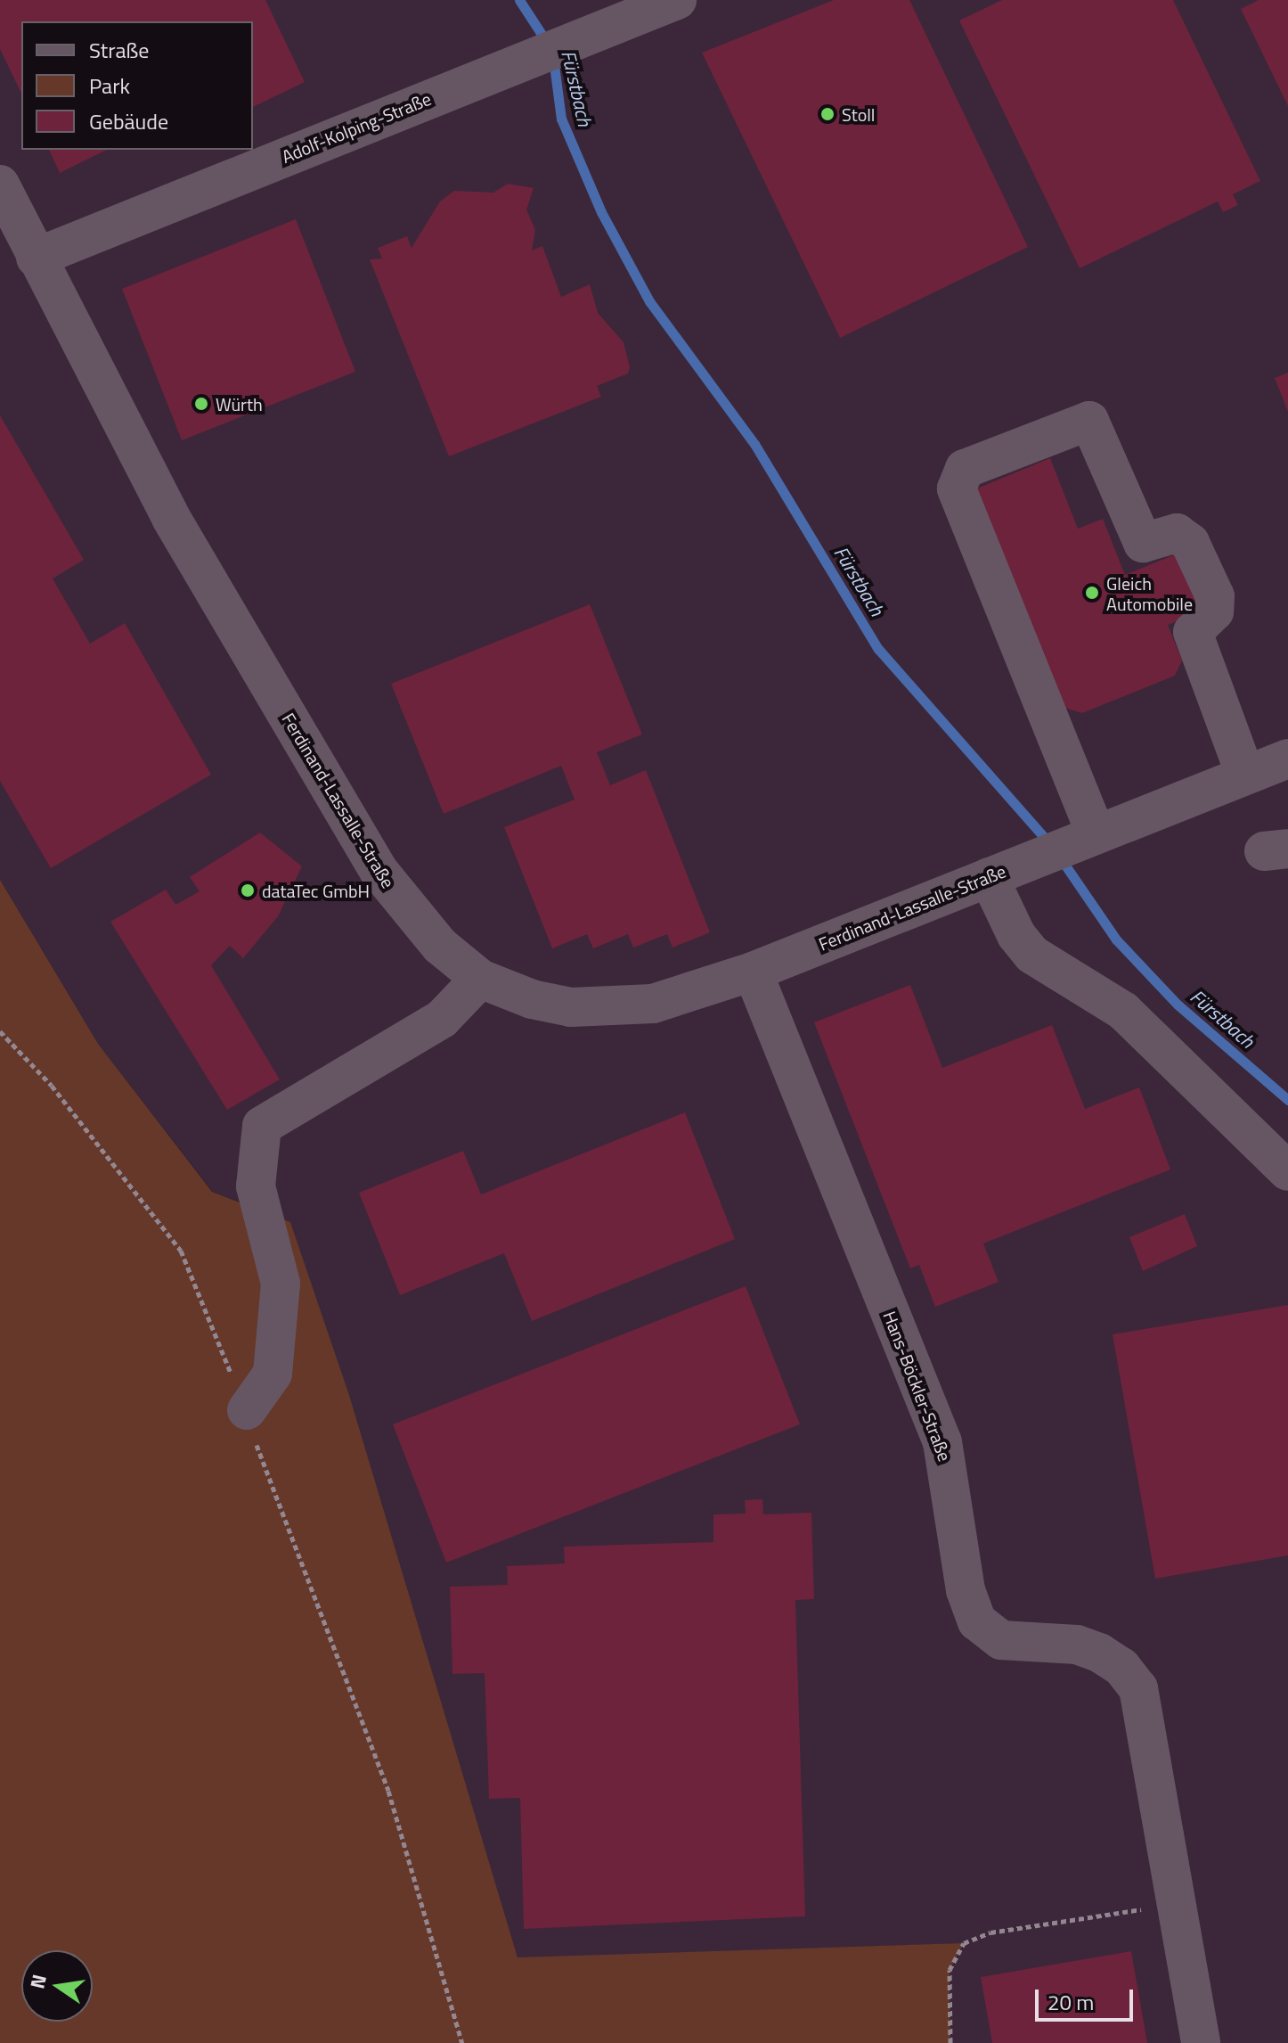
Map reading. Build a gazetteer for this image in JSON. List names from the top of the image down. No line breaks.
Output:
{"streets":{"street":["Adolf-Kolping-Straße","Ferdinand-Lassalle-Straße","Hans-Böckler-Straße"]},"crossings":[["Adolf-Kolping-Straße","Ferdinand-Lassalle-Straße"],["Ferdinand-Lassalle-Straße","Hans-Böckler-Straße"]],"water":["Fürstbach"],"places":["Stoll","Würth","Gleich Automobile","dataTec GmbH"],"legend":["Straße","Park","Gebäude"],"scale_bar":"20 m","north":"left"}
